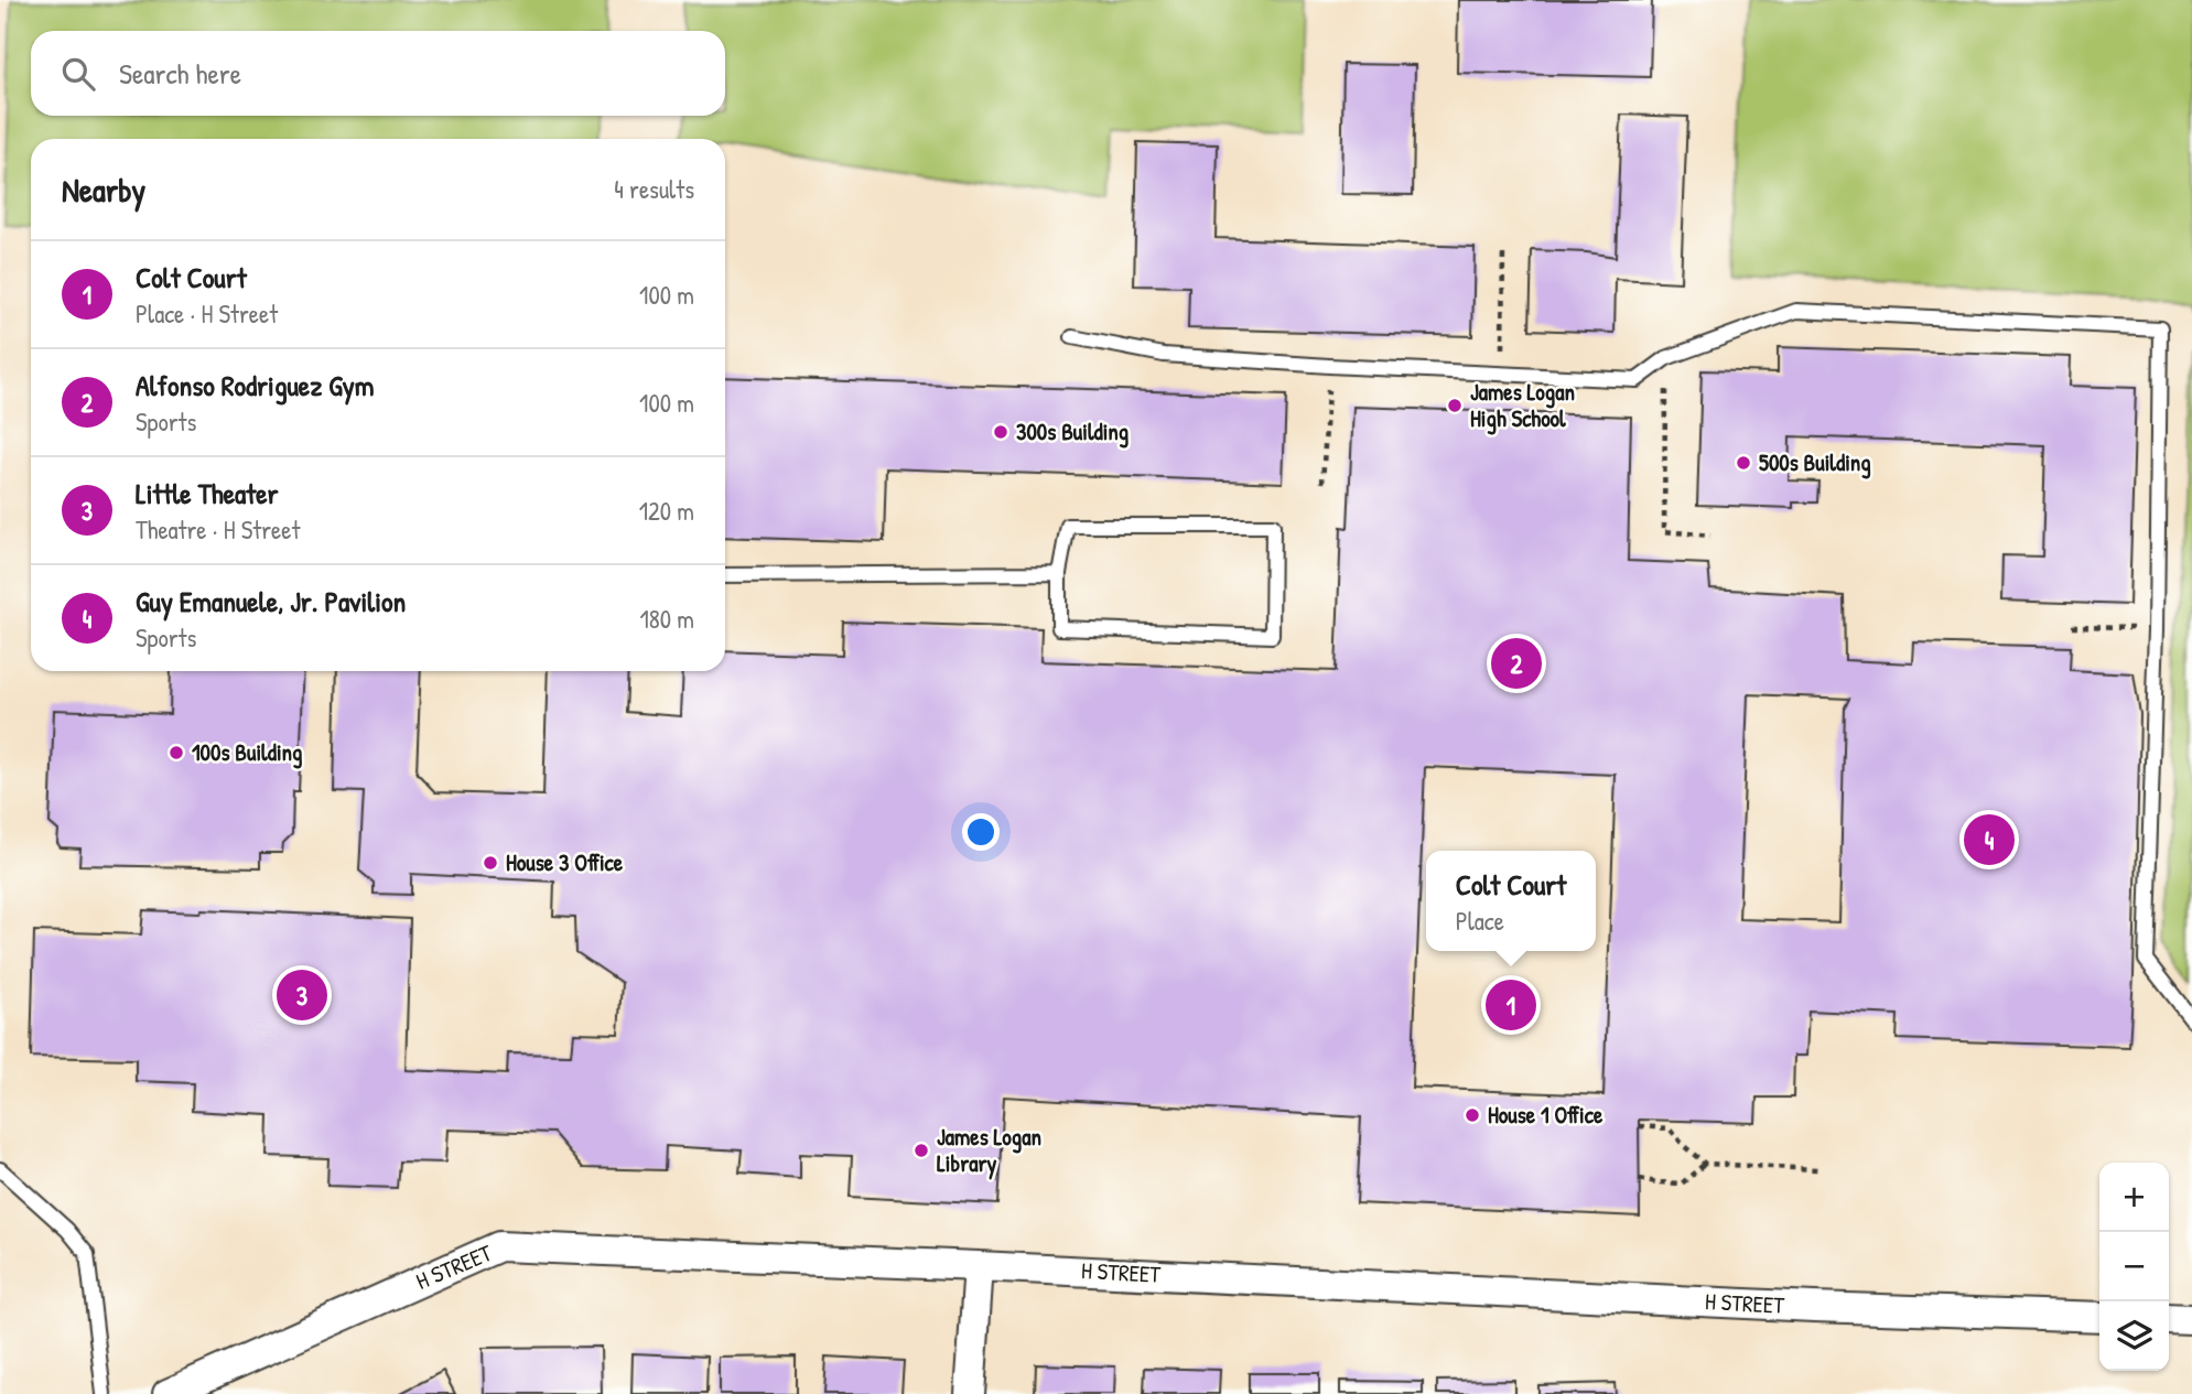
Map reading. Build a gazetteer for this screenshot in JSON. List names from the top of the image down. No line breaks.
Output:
{"streets":{"street":["H STREET"]},"places":["James Logan High School","300s Building","500s Building","100s Building","House 3 Office","House 1 Office","James Logan Library"],"page":{"search":"Search here","heading":["Nearby","4 results"],"list":[{"mark":"1","name":"Colt Court","note":"Place · H Street","value":"100 m"},{"mark":"2","name":"Alfonso Rodriguez Gym","note":"Sports","value":"100 m"},{"mark":"3","name":"Little Theater","note":"Theatre · H Street","value":"120 m"},{"mark":"4","name":"Guy Emanuele, Jr. Pavilion","note":"Sports","value":"180 m"}],"pins":["2","4","3","1"],"popup":["Colt Court","Place"],"map_buttons":["+","−"]}}
